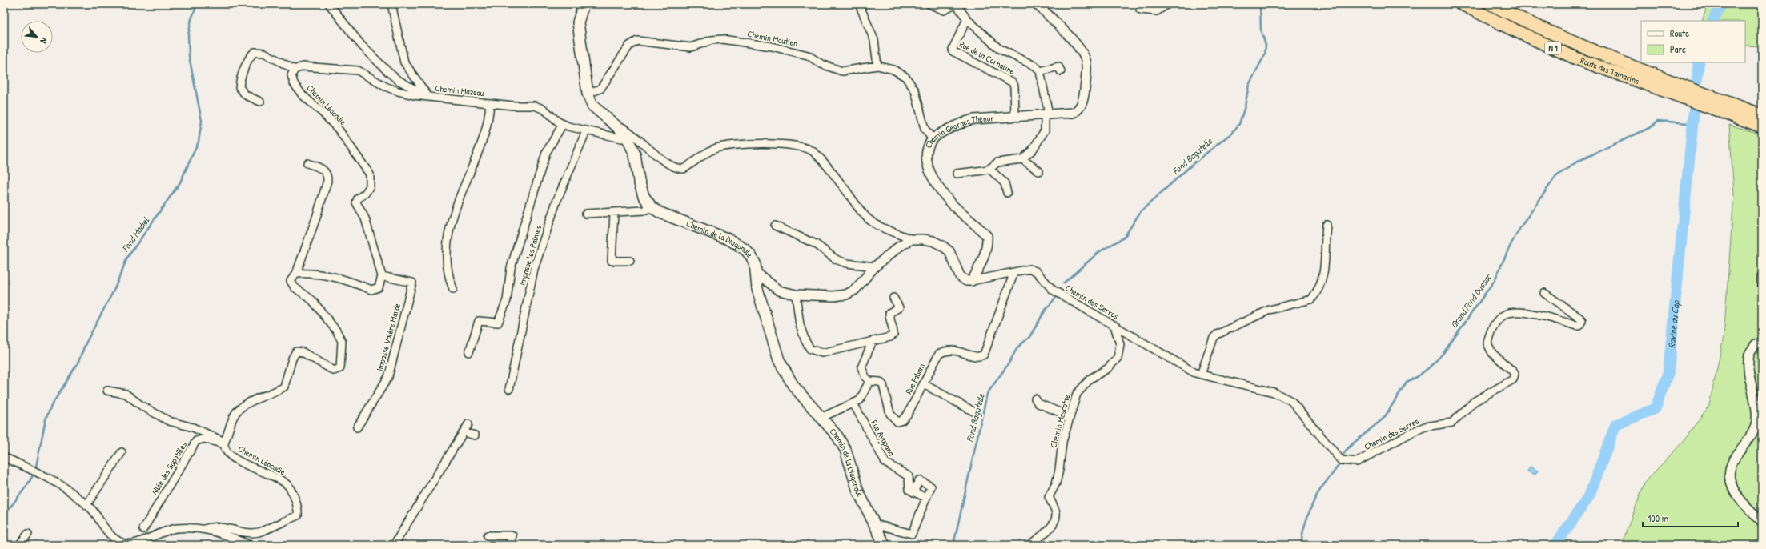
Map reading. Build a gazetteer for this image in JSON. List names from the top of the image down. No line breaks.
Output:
{"streets":{"highway":["N 1","Route des Tamarins"],"main road":["Chemin de la Diagonale"],"street":["Chemin Moutien","Rue de la Cornaline","Chemin Mazeau","Chemin Léocadie","Chemin Georges Thénor","Impasse les Palmes","Chemin des Serres","Impasse Valère Marde","Rue Faham","Chemin Mascotte","Rue Ayapana","Allée des Sapotilles"]},"crossings":[["Chemin Moutien","Chemin Georges Thénor"],["Chemin Moutien","Chemin de la Diagonale"],["Rue de la Cornaline","Chemin Georges Thénor"],["Chemin Mazeau","Chemin de la Diagonale"],["Chemin Mazeau","Impasse les Palmes"],["Chemin Léocadie","Impasse Valère Marde"],["Chemin Léocadie","Allée des Sapotilles"],["Chemin Georges Thénor","Chemin des Serres"],["Chemin des Serres","Rue Faham"],["Chemin des Serres","Chemin Mascotte"]],"water":["Fond Bagatelle","Fond Madiel","Grand Fond Dussac","Ravine du Cap"],"legend":["Route","Parc"],"scale_bar":"100 m","north":"bottom right"}
